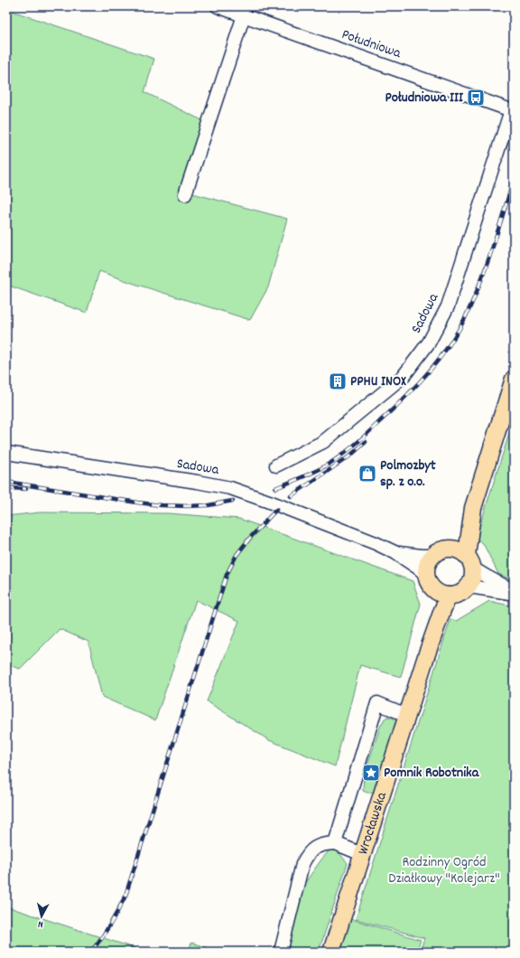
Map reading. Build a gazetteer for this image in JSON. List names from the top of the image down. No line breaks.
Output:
{"streets":{"main road":["Wrocławska"],"street":["Południowa","Sadowa"]},"crossings":[["Południowa","Sadowa"],["Sadowa","Wrocławska"]],"parks":["Rodzinny Ogród Działkowy \"Kolejarz\""],"places":{"bus stop":["Południowa III"],"building":["PPHU INOX"],"shop":["Polmozbyt sp. z o.o."],"place":["Pomnik Robotnika"]},"north":"bottom"}
